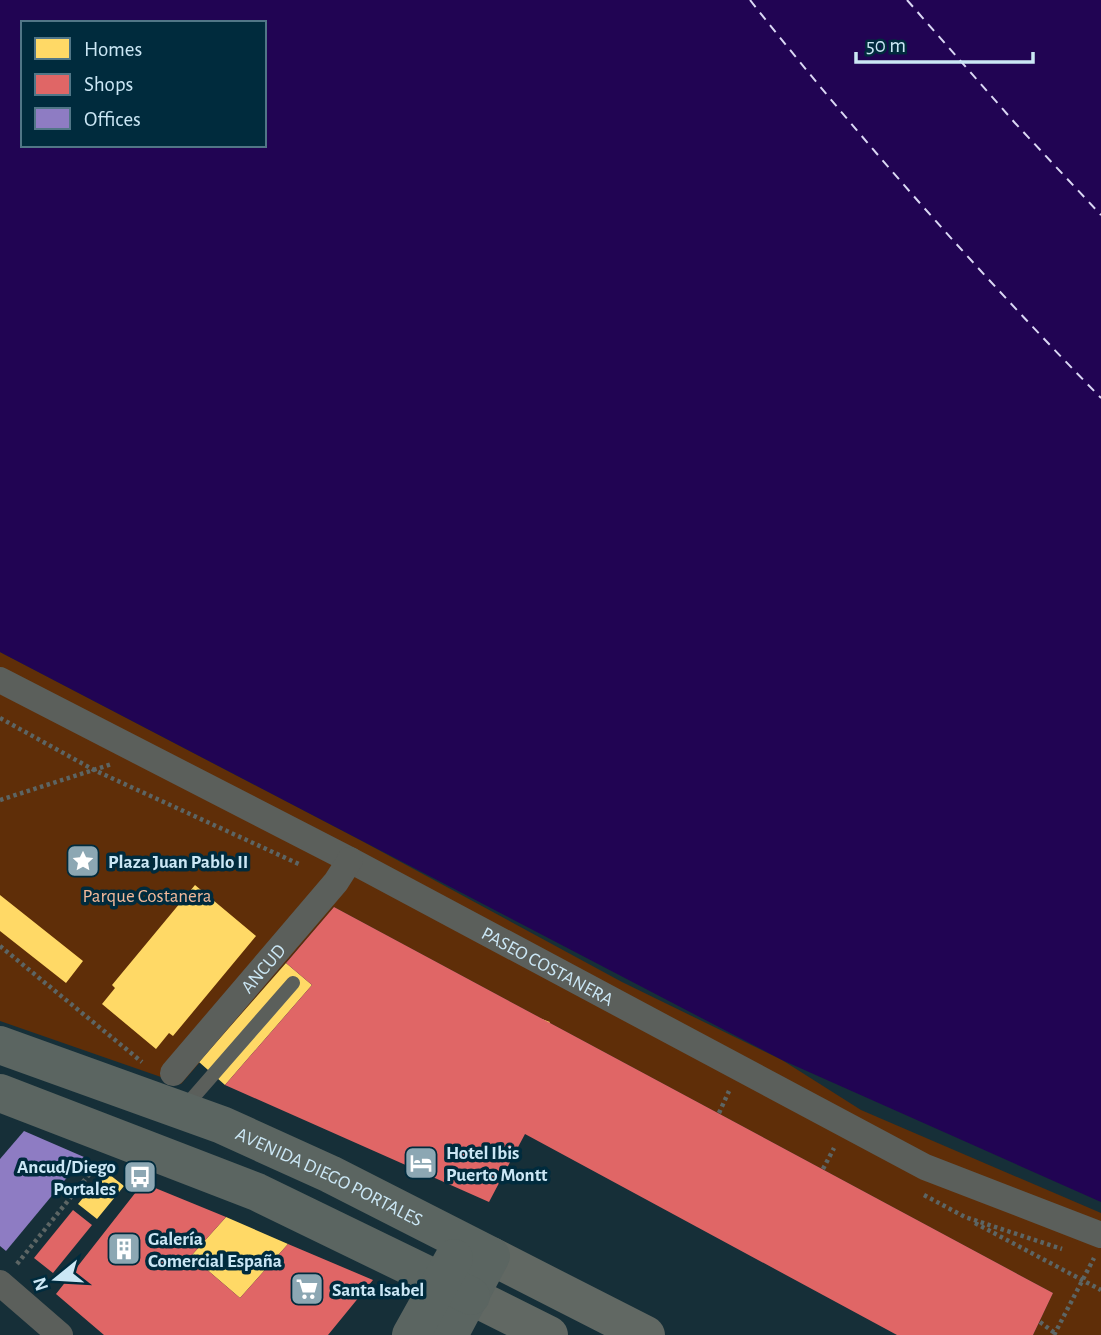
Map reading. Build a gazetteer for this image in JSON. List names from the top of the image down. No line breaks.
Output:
{"streets":{"highway":["AVENIDA DIEGO PORTALES"],"street":["PASEO COSTANERA","ANCUD"]},"crossings":[["PASEO COSTANERA","ANCUD"]],"parks":["Parque Costanera"],"places":{"place":["Plaza Juan Pablo II"],"hotel":["Hotel Ibis Puerto Montt"],"bus stop":["Ancud/Diego Portales"],"building":["Galería Comercial España"],"supermarket":["Santa Isabel"]},"legend":["Homes","Shops","Offices"],"scale_bar":"50 m","north":"left"}
